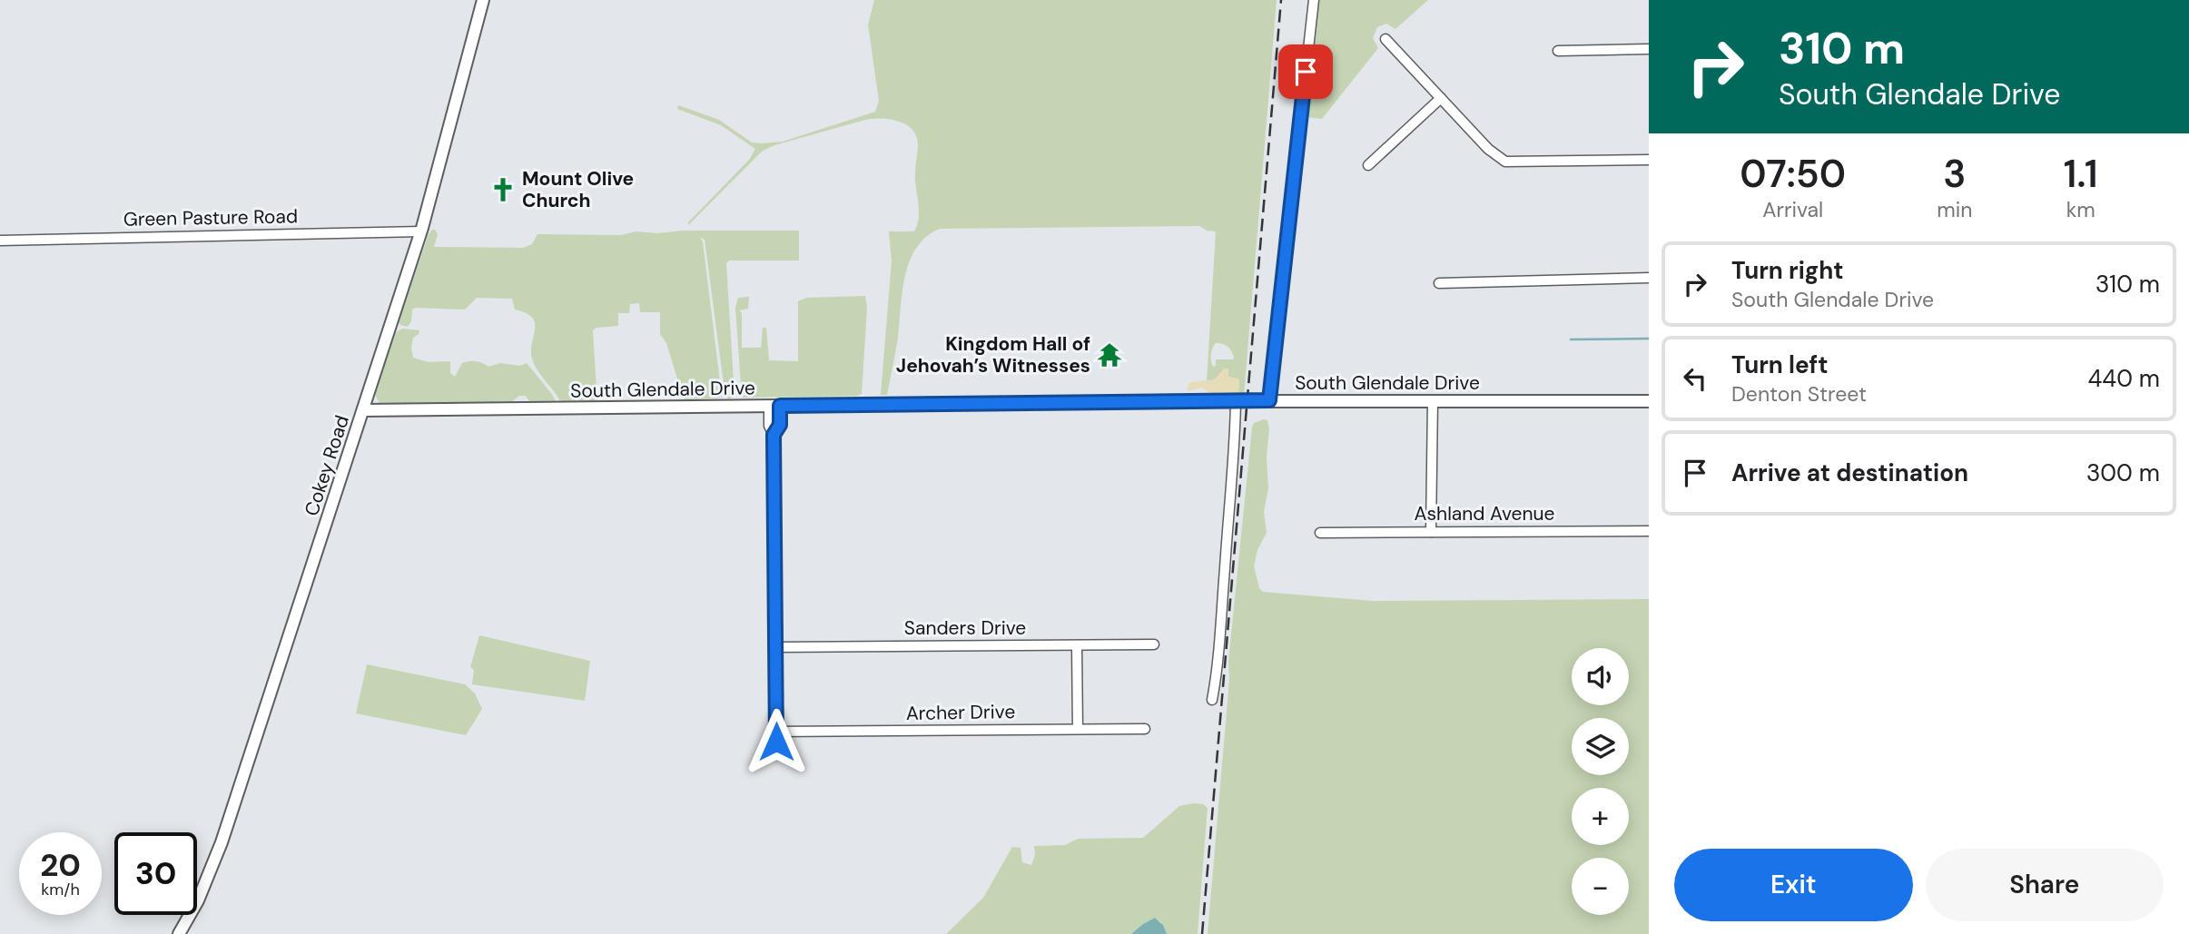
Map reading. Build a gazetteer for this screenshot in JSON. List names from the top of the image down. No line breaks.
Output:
{"streets":{"street":["Green Pasture Road","South Glendale Drive","Cokey Road","Ashland Avenue","Sanders Drive","Archer Drive"]},"crossings":[["Green Pasture Road","Cokey Road"],["South Glendale Drive","Cokey Road"],["Sanders Drive","Archer Drive"]],"places":{"church":["Mount Olive Church"],"temple":["Kingdom Hall of Jehovah’s Witnesses"]},"page":{"turn":["310 m","South Glendale Drive"],"eta":["07:50","Arrival","3","min","1.1","km"],"list":[{"name":"Turn right","note":"South Glendale Drive","value":"310 m"},{"name":"Turn left","note":"Denton Street","value":"440 m"},{"name":"Arrive at destination","value":"300 m"}],"map_buttons":["+","−"],"speed":"20 km/h","limit":"30","buttons":["Exit","Share"]}}
